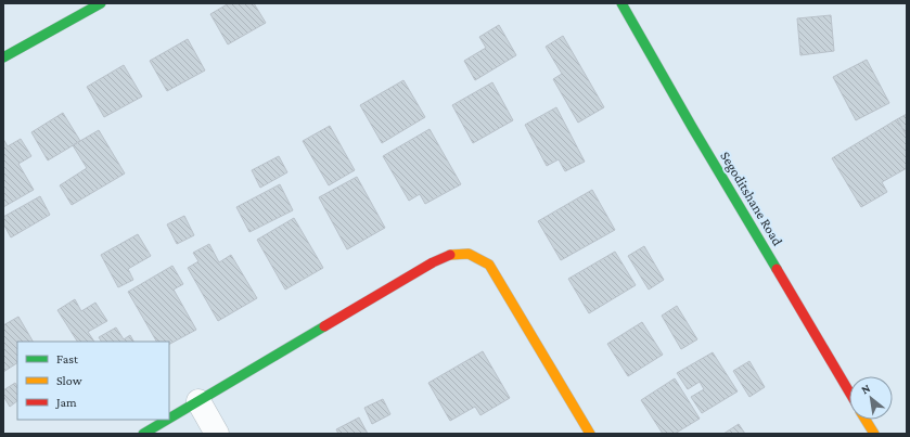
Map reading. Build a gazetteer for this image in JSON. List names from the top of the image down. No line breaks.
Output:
{"streets":{"street":["Segoditshane Road"]},"legend":["Fast","Slow","Jam"],"north":"top left"}
